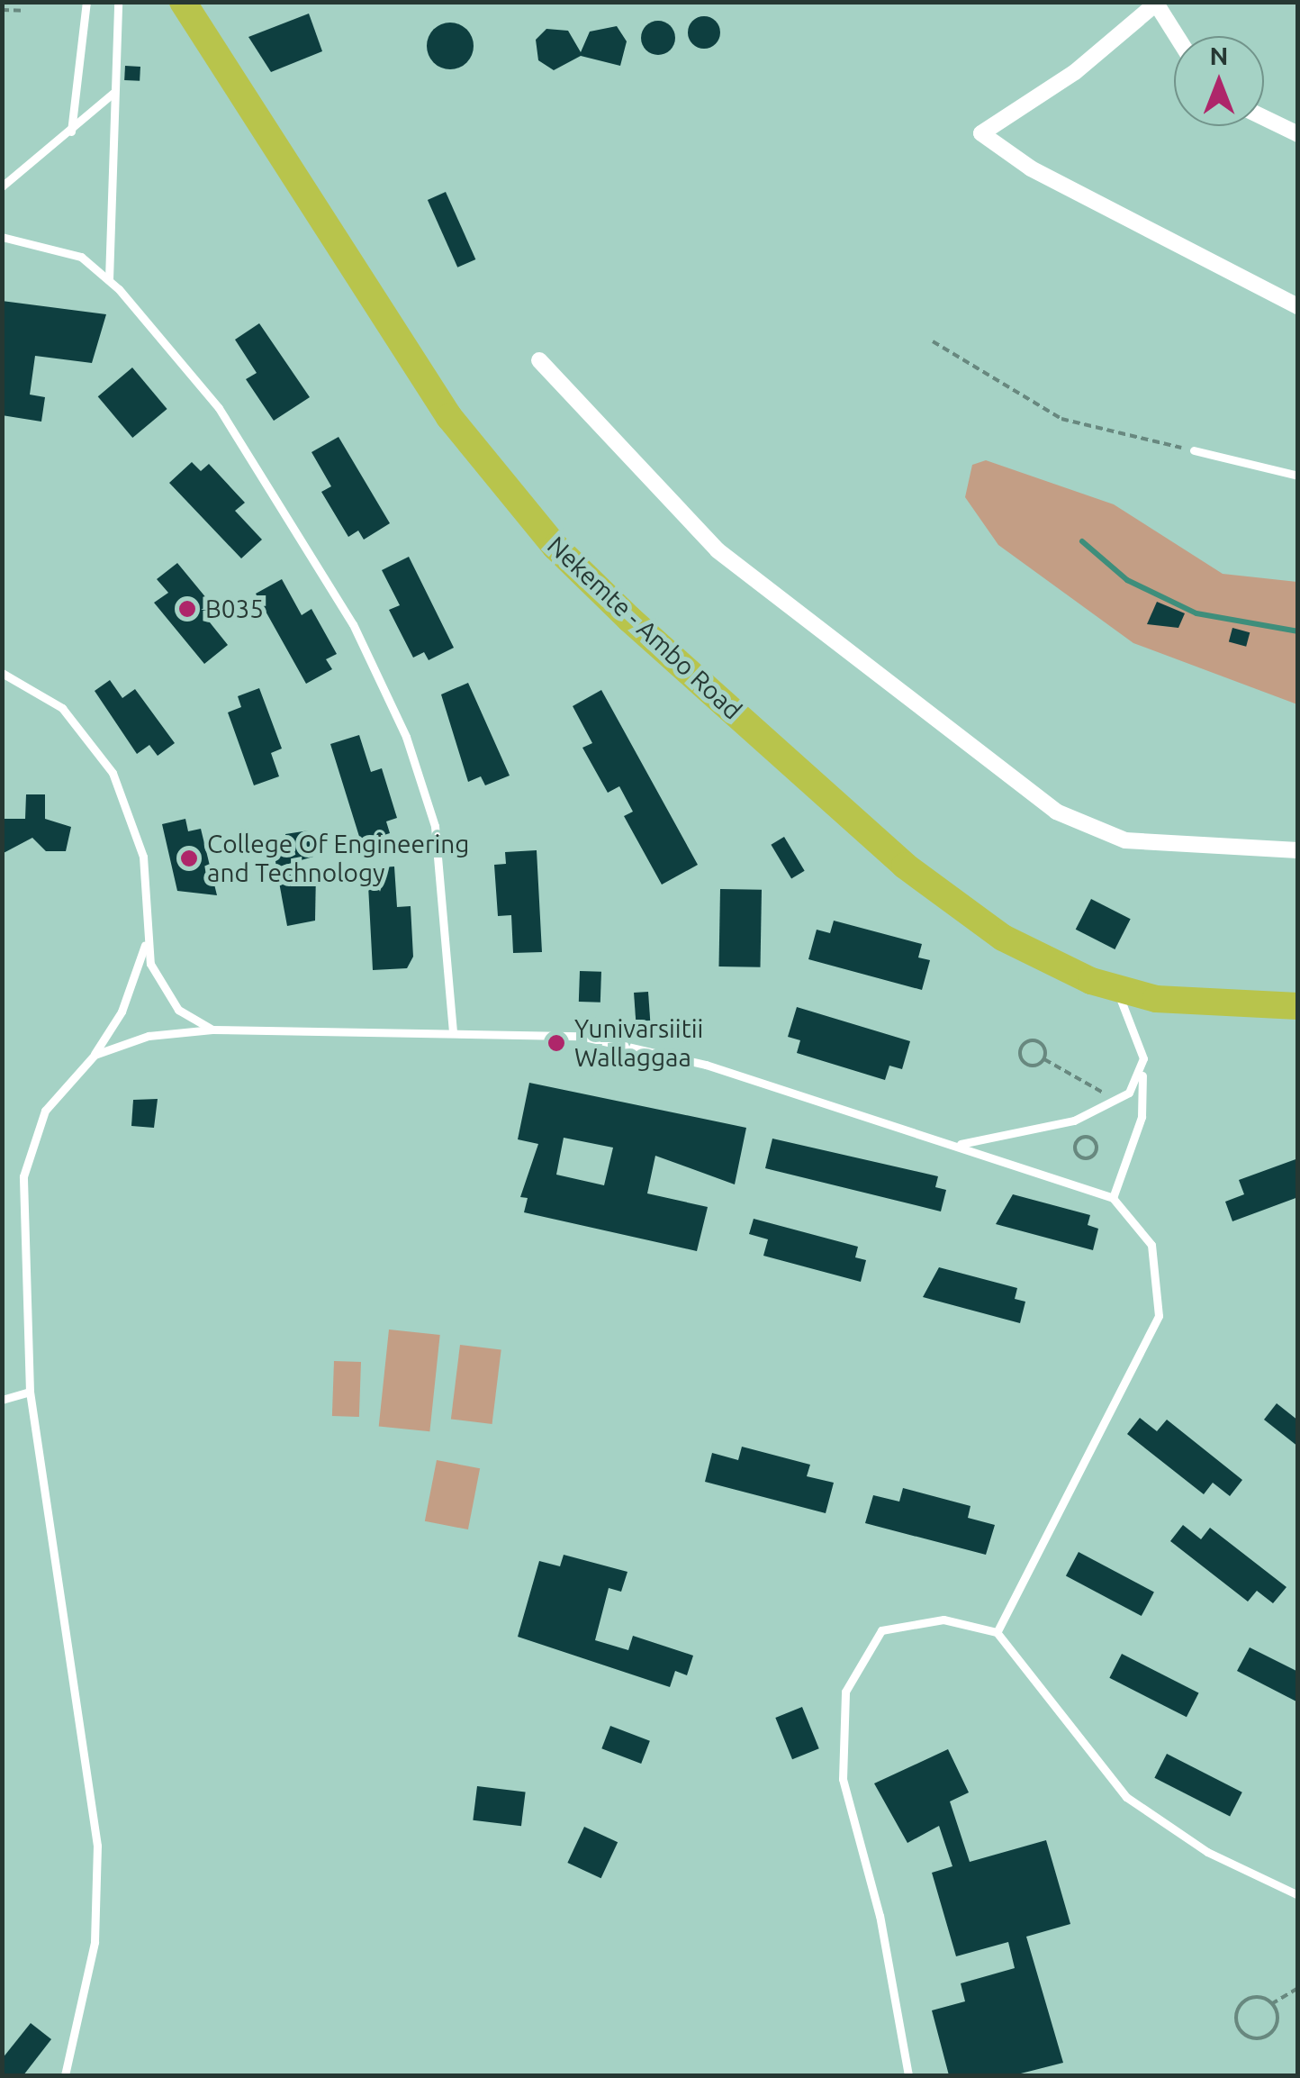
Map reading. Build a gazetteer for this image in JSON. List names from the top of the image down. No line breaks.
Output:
{"streets":{"highway":["Nekemte - Ambo Road"]},"places":["B035","College Of Engineering and Technology","Yunivarsiitii Wallaggaa"],"north":"top"}
